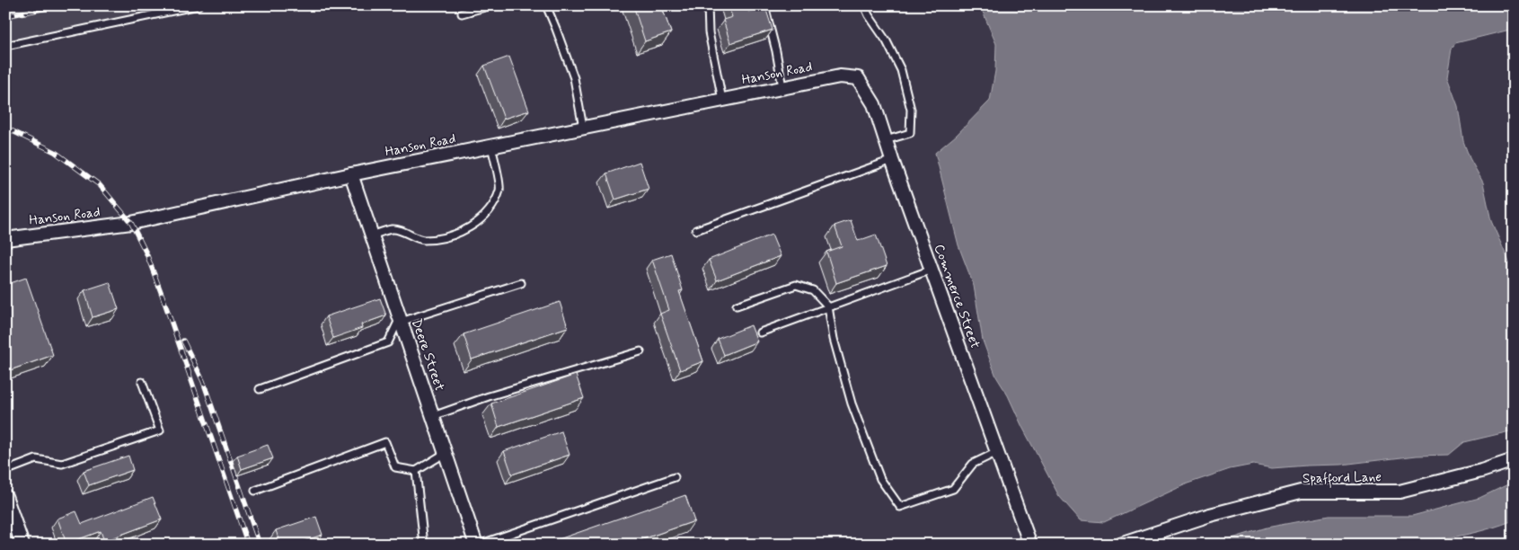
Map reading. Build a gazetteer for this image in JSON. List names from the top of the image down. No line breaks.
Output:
{"streets":{"street":["Hanson Road","Commerce Street","Deere Street","Spafford Lane"]},"crossings":[["Hanson Road","Commerce Street"],["Hanson Road","Deere Street"]]}
